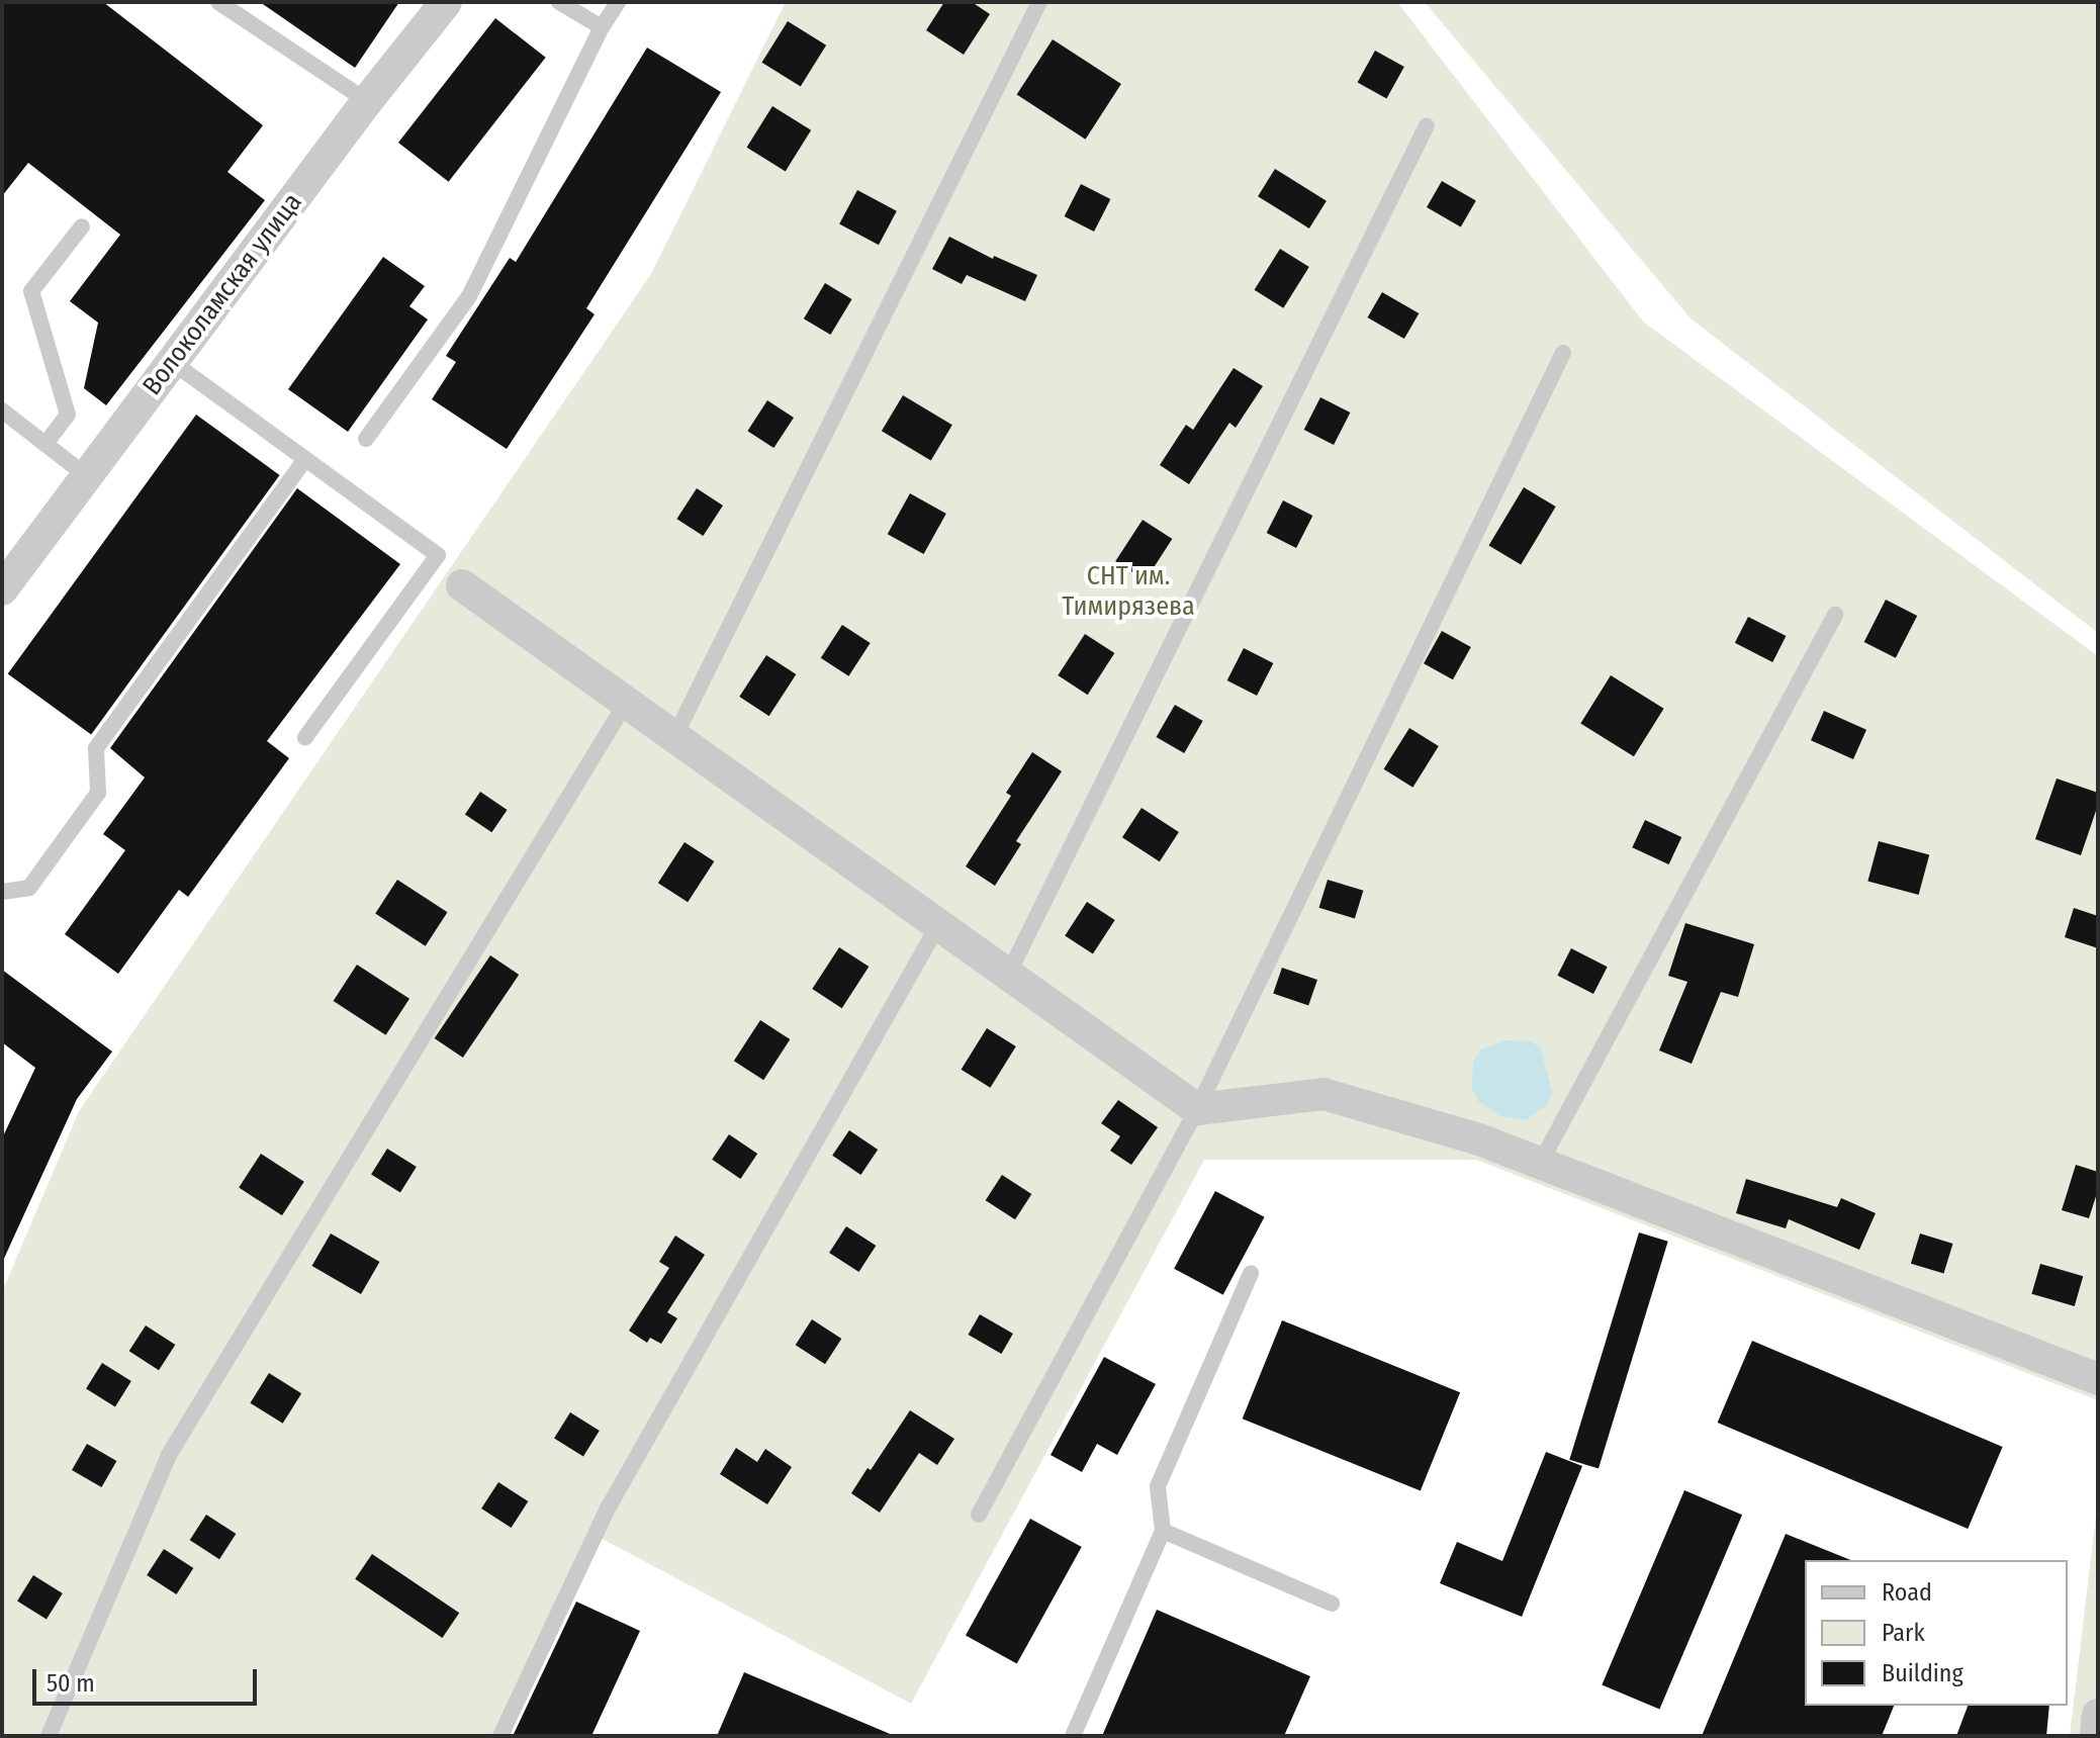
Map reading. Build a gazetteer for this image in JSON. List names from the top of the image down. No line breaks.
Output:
{"streets":{"street":["Волоколамская улица"]},"parks":["СНТ им. Тимирязева"],"legend":["Road","Park","Building"],"scale_bar":"50 m"}
